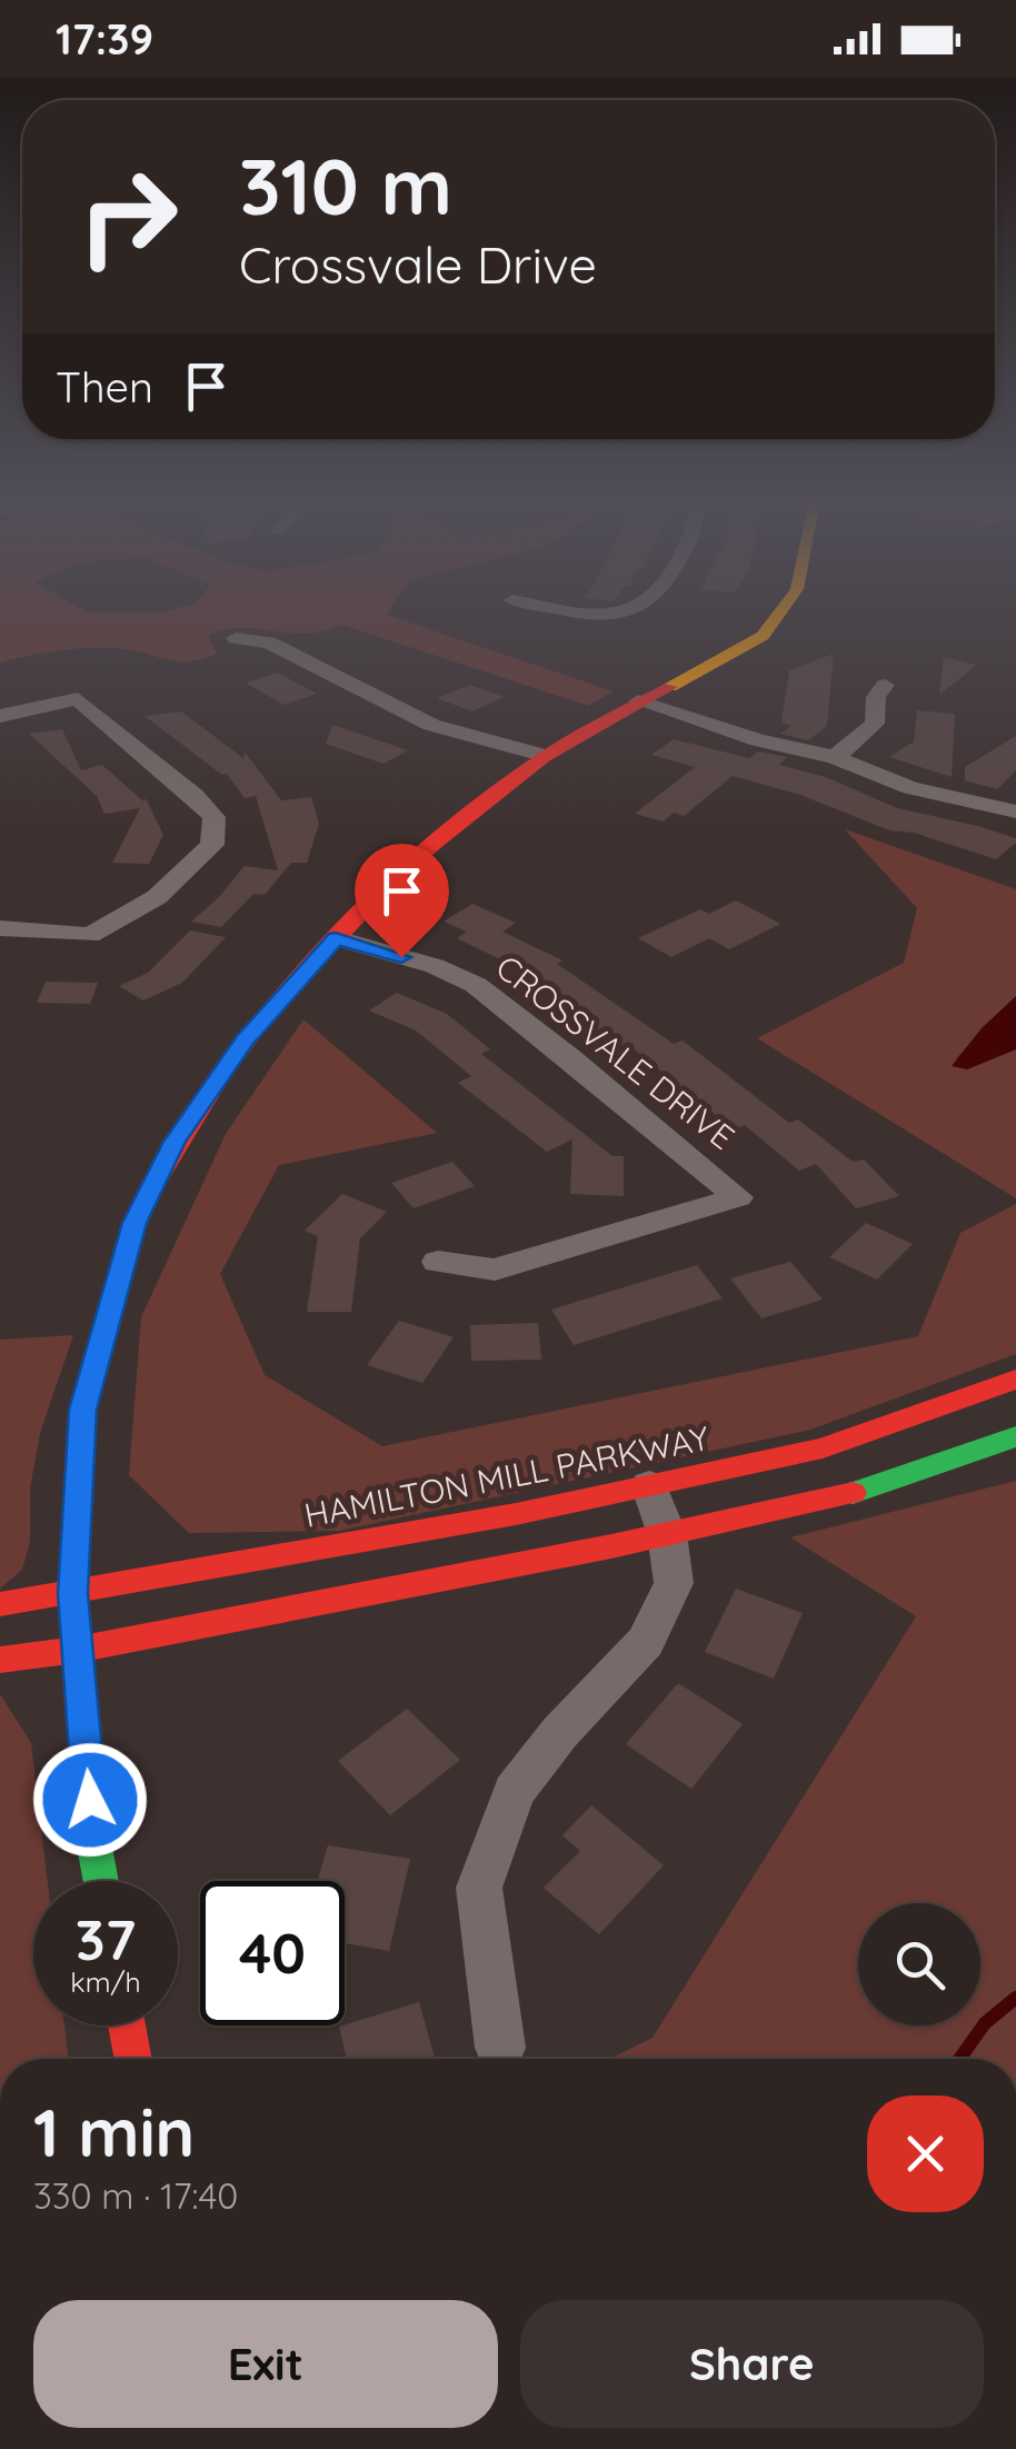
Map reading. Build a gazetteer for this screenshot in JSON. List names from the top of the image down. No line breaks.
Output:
{"streets":{"street":["CROSSVALE DRIVE","HAMILTON MILL PARKWAY"]},"page":{"status":"17:39","turn":["310 m","Crossvale Drive"],"then":"Then","speed":"37 km/h","limit":"40","heading":["1 min","330 m · 17:40"],"buttons":["Exit","Share"]}}
